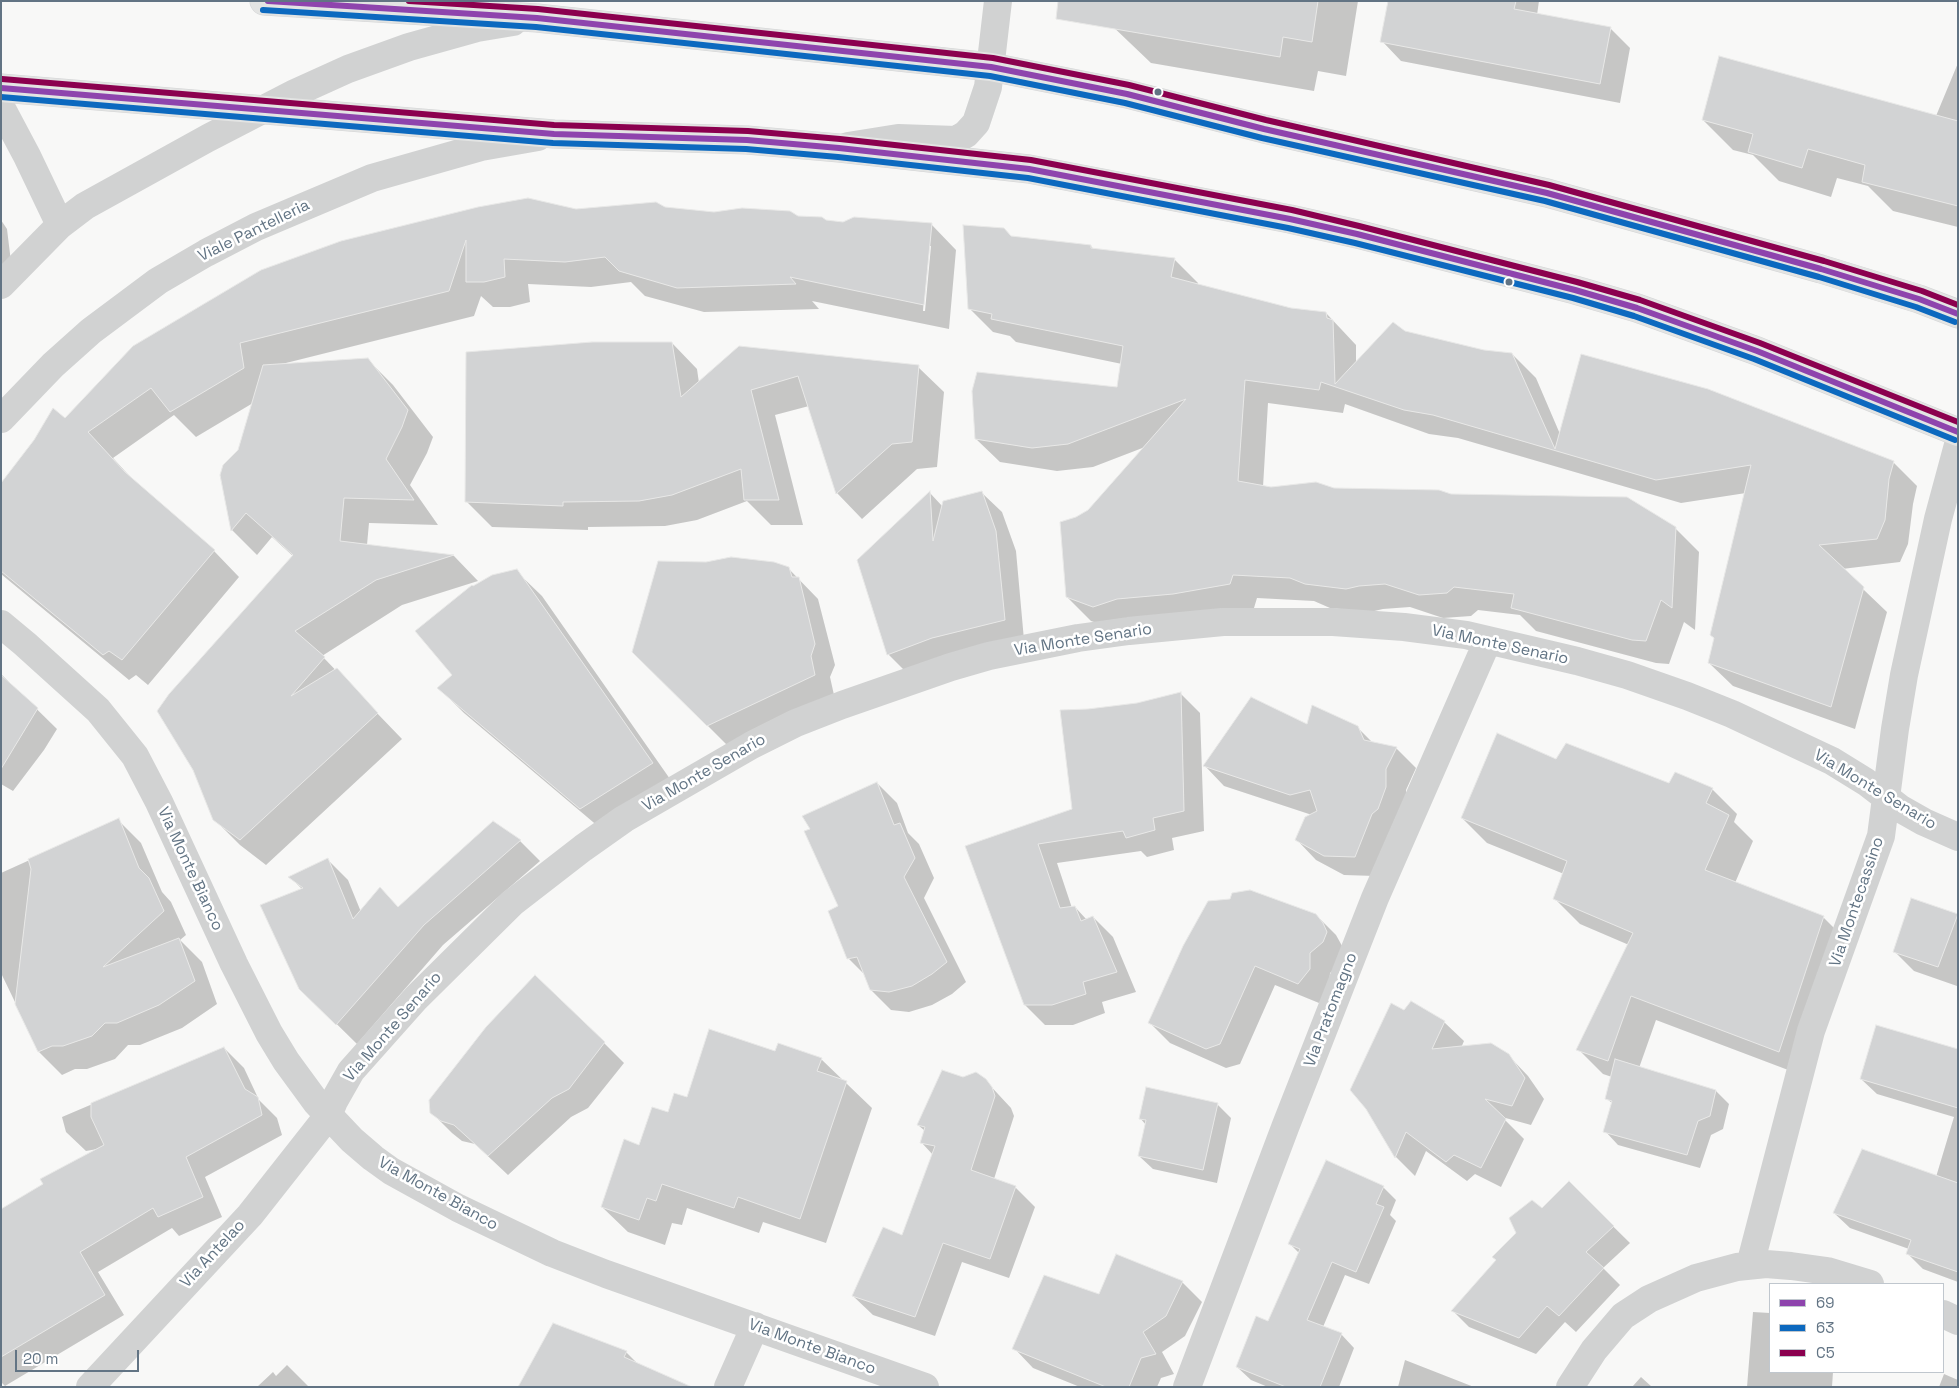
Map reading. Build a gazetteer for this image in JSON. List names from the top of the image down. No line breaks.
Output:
{"streets":{"street":["Viale Pantelleria","Via Monte Senario","Via Monte Bianco","Via Montecassino","Via Pratomagno","Via Antelao"]},"crossings":[["Via Monte Senario","Via Monte Bianco"],["Via Monte Senario","Via Montecassino"],["Via Monte Senario","Via Pratomagno"],["Via Monte Senario","Via Antelao"],["Via Monte Bianco","Via Antelao"]],"lines":["transit line 69","transit line C5","transit line 63"],"legend":["69","63","C5"],"scale_bar":"20 m"}
